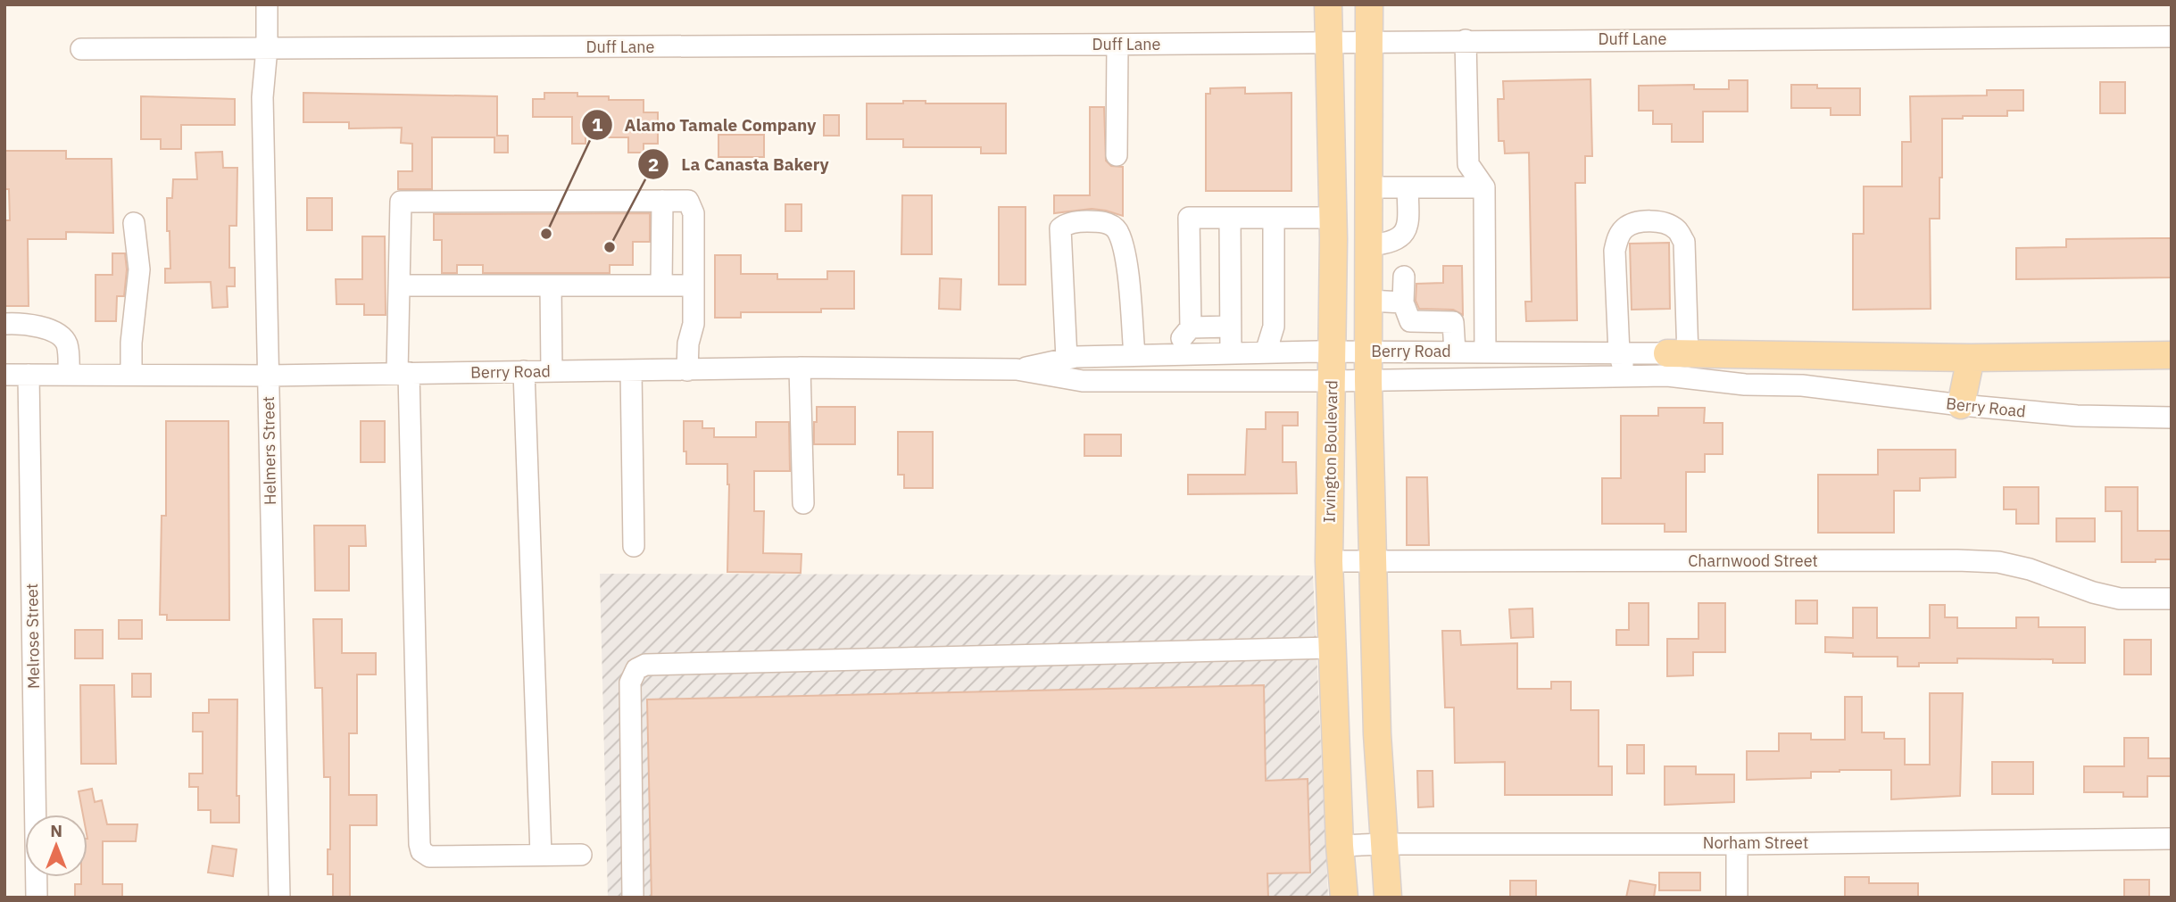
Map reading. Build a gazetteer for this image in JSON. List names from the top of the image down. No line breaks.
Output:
{"streets":{"main road":["Irvington Boulevard"],"street":["Duff Lane","Berry Road","Helmers Street","Charnwood Street","Melrose Street","Norham Street"]},"crossings":[["Duff Lane","Helmers Street"],["Duff Lane","Irvington Boulevard"],["Berry Road","Helmers Street"],["Berry Road","Irvington Boulevard"],["Berry Road","Melrose Street"],["Irvington Boulevard","Charnwood Street"],["Irvington Boulevard","Norham Street"]],"places":["Alamo Tamale Company","La Canasta Bakery"],"north":"top"}
